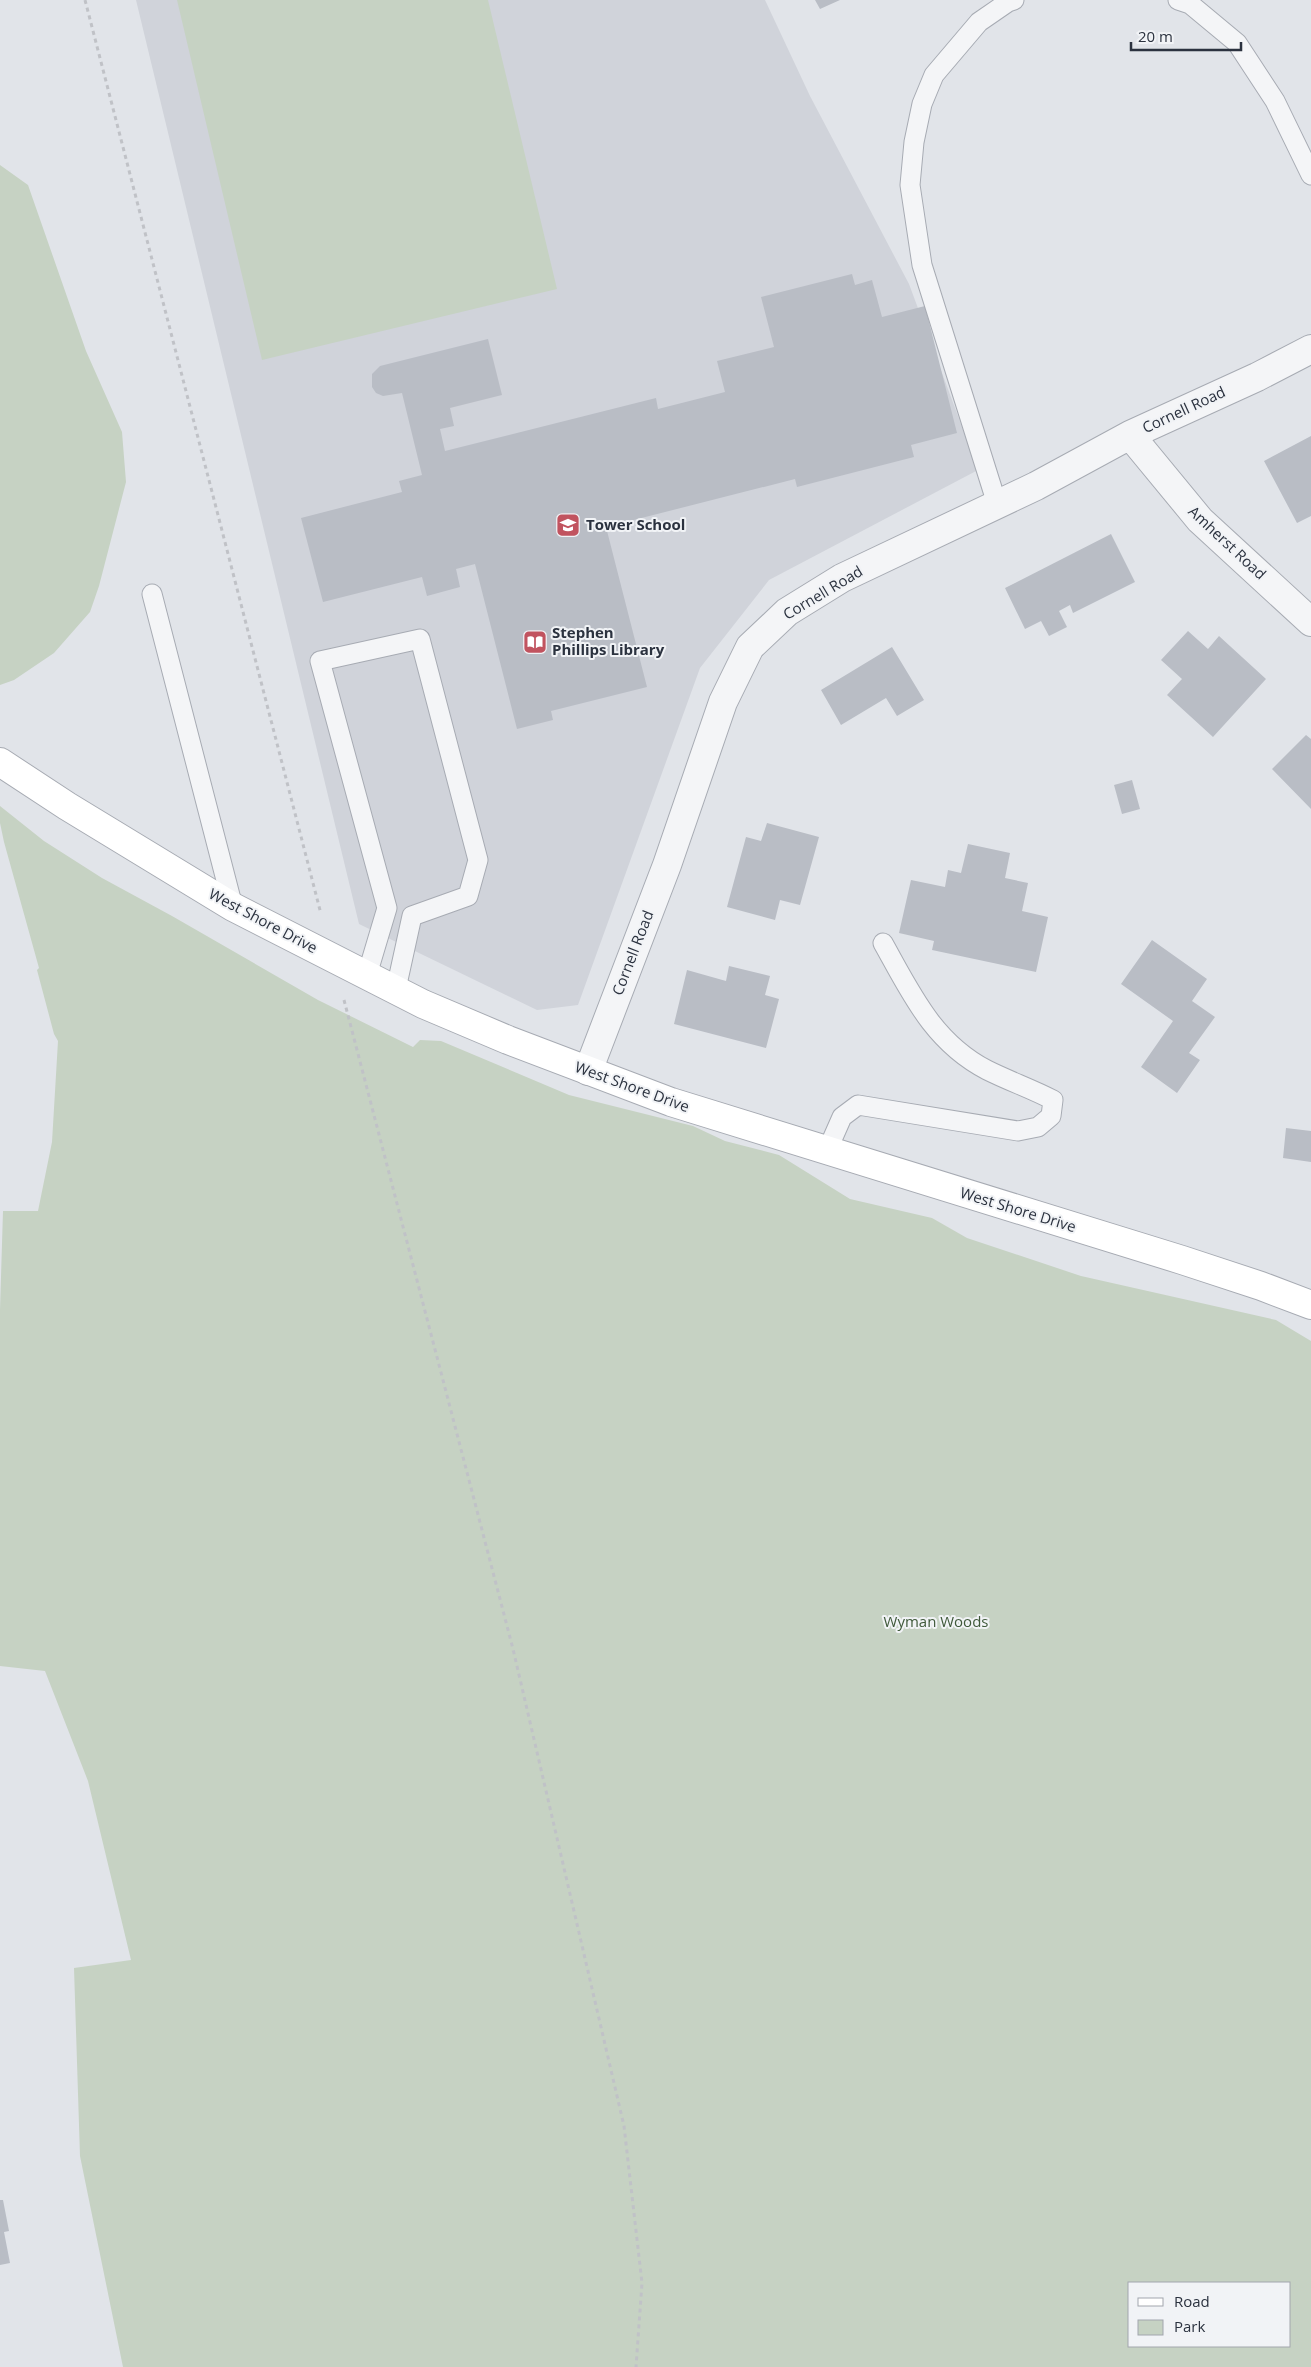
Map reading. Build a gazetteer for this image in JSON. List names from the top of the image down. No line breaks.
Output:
{"streets":{"main road":["West Shore Drive"],"street":["Cornell Road","Amherst Road"]},"crossings":[["Cornell Road","Amherst Road"],["Cornell Road","West Shore Drive"]],"parks":["Wyman Woods"],"places":{"school or university":["Tower School"],"library":["Stephen Phillips Library"]},"legend":["Road","Park"],"scale_bar":"20 m"}
